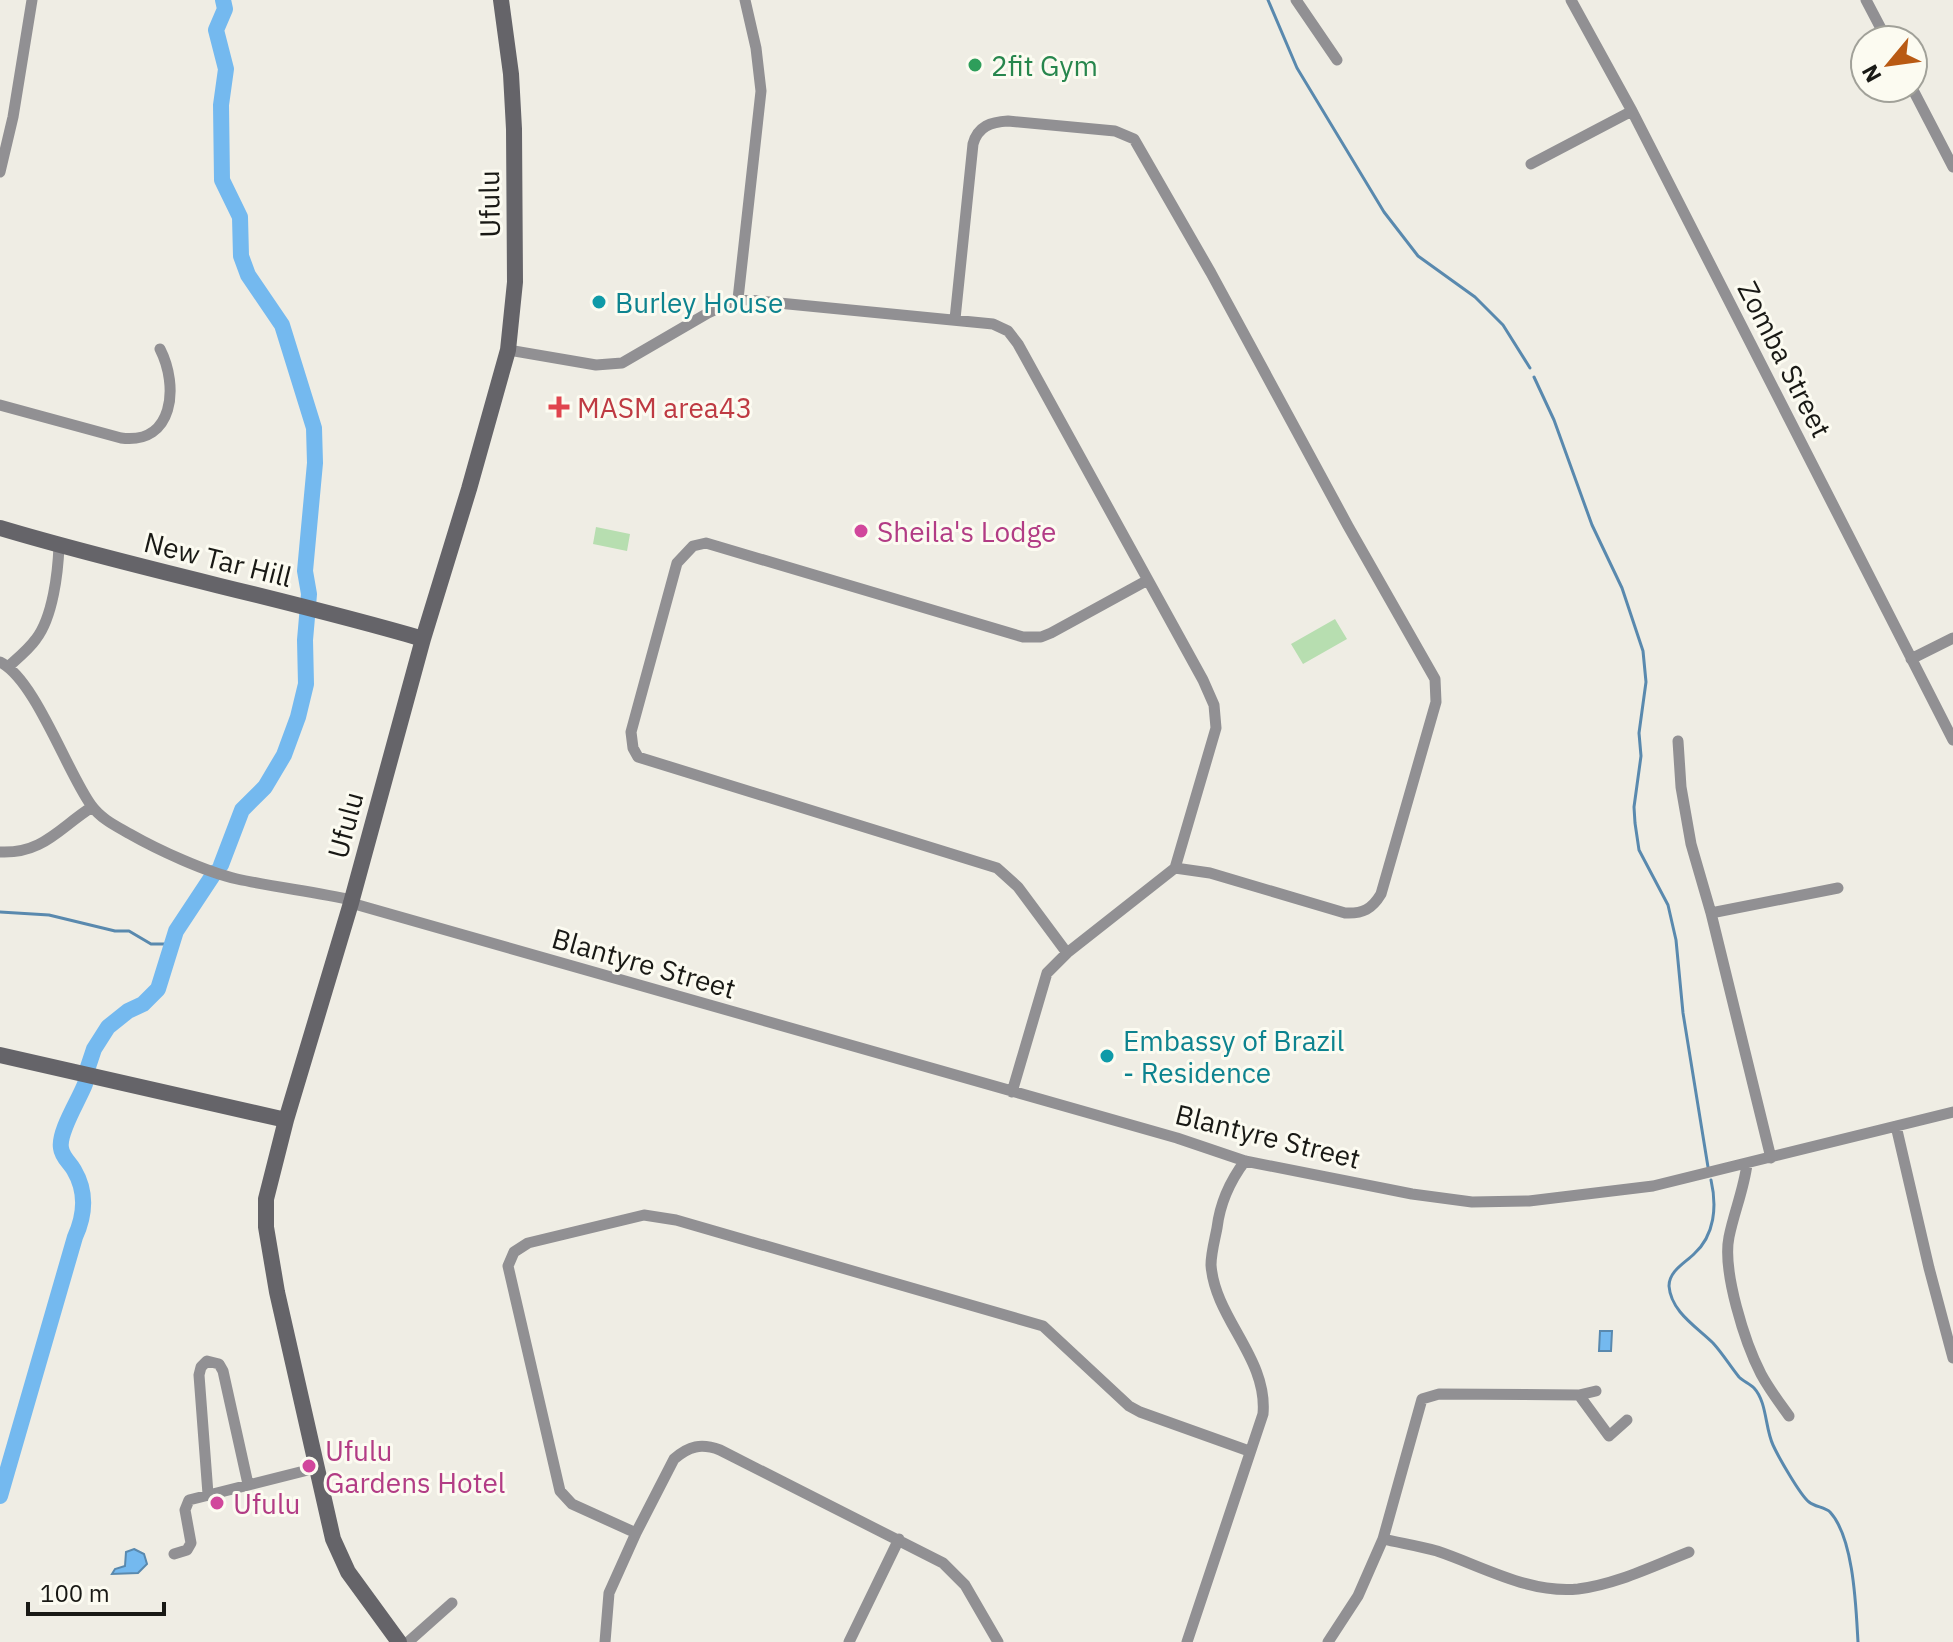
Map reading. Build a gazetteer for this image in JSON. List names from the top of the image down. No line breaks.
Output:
{"streets":{"street":["Ufulu","Zomba Street","New Tar Hill","Blantyre Street"]},"crossings":[["Ufulu","New Tar Hill"],["Ufulu","Blantyre Street"]],"places":{"other":["2fit Gym","Burley House","Sheila's Lodge","Embassy of Brazil - Residence","Ufulu Gardens Hotel","Ufulu"],"health":["MASM area43"]},"scale_bar":"100 m","north":"bottom left"}
